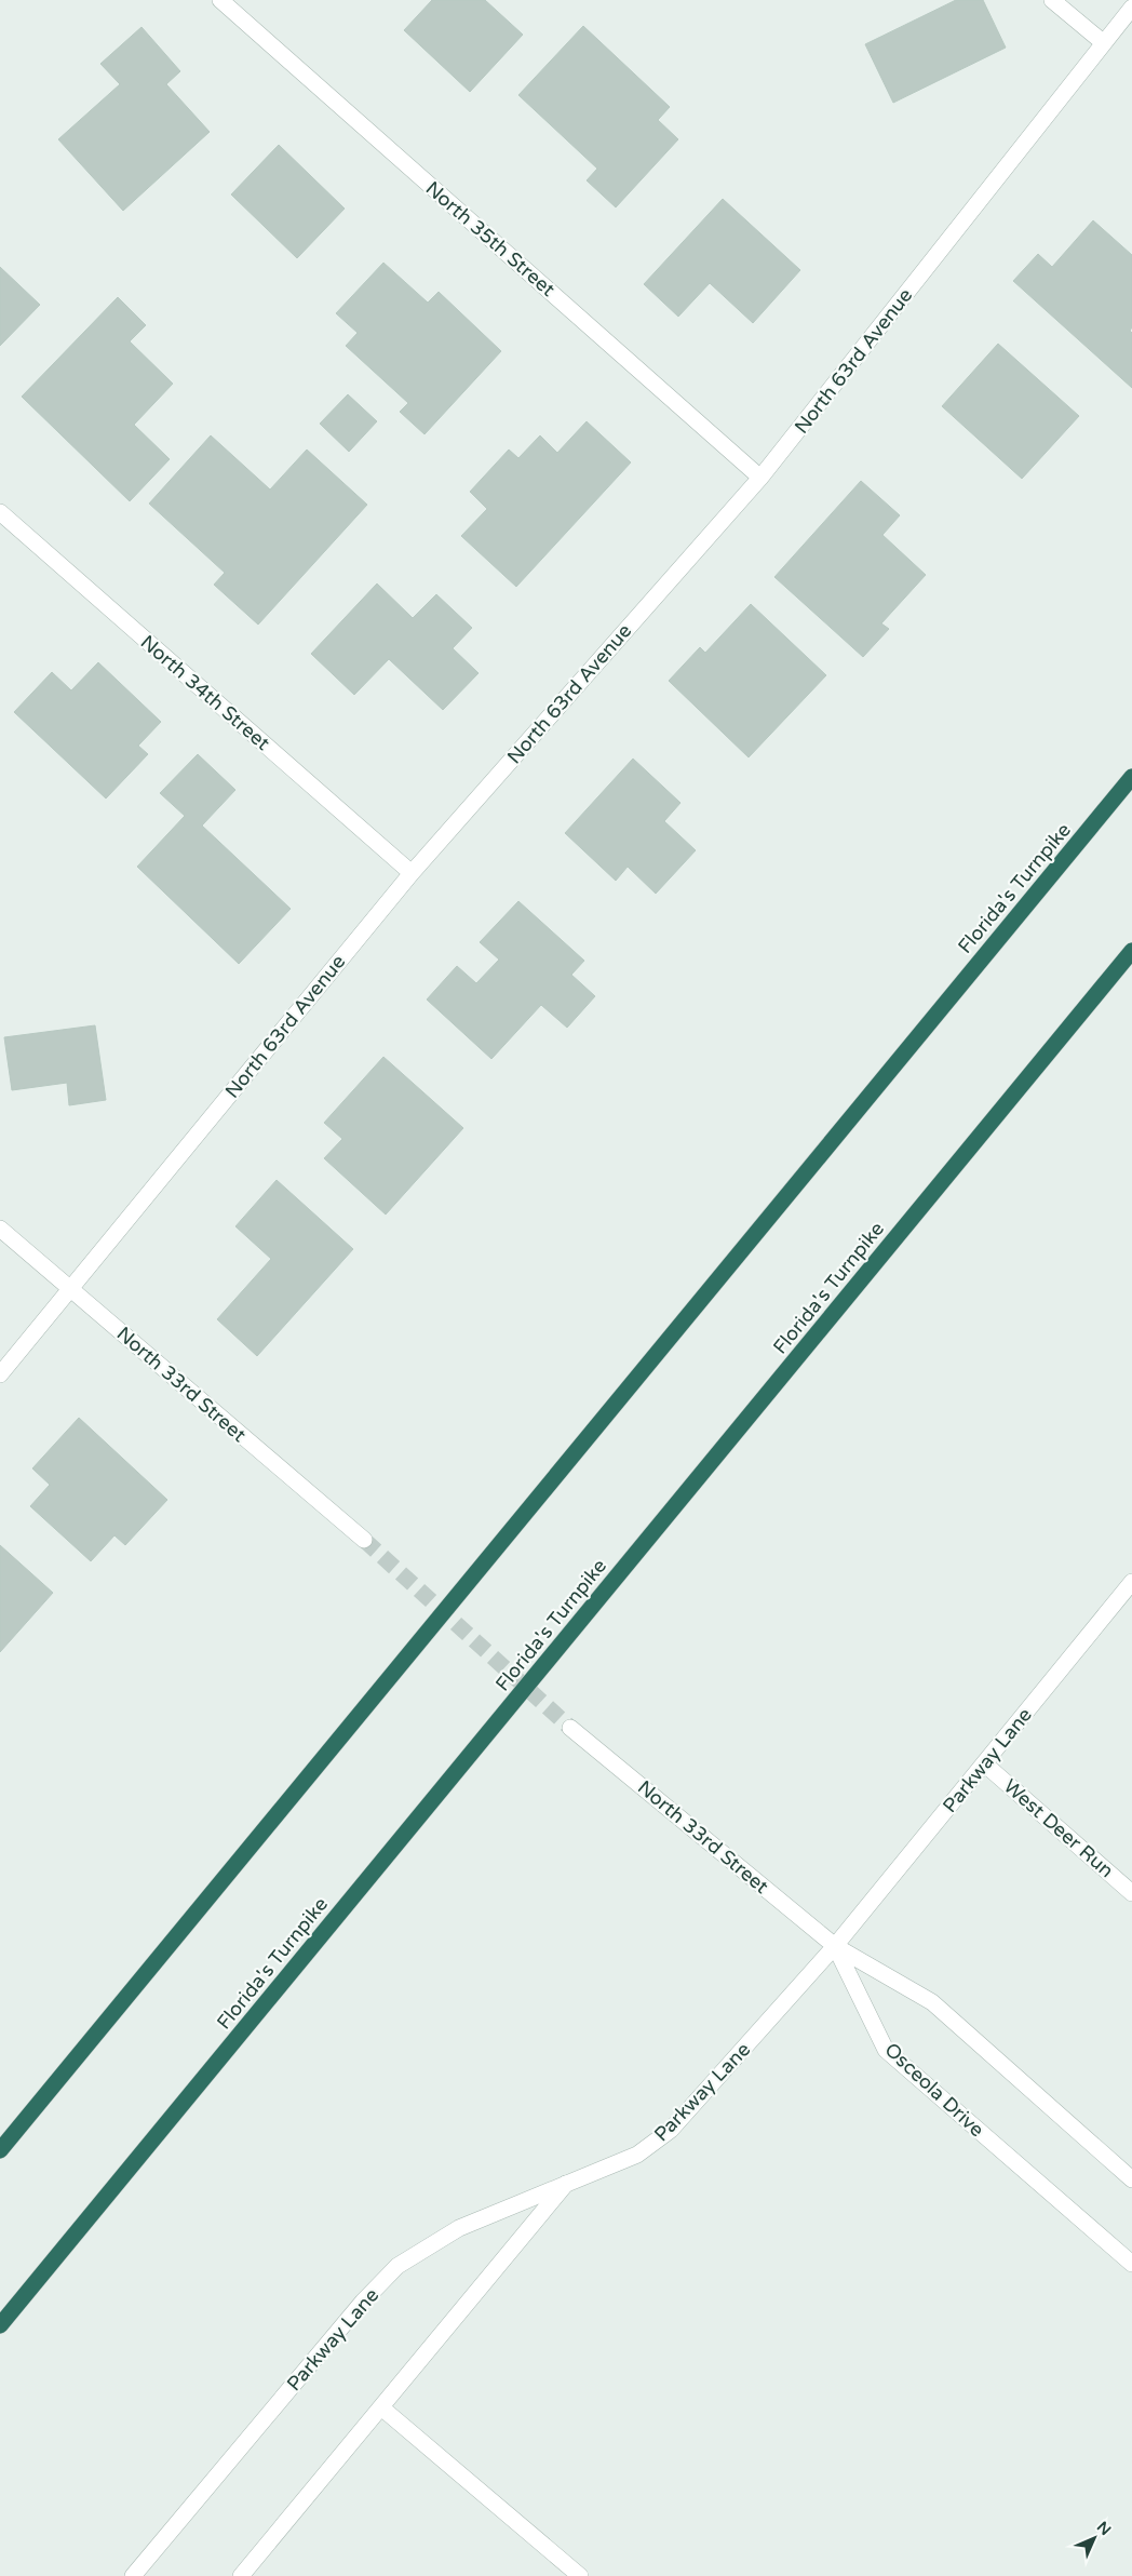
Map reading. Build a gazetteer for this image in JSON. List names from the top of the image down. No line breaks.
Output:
{"streets":{"highway":["Florida's Turnpike"],"street":["North 35th Street","North 63rd Avenue","North 34th Street","North 33rd Street","Parkway Lane","West Deer Run","Osceola Drive"]},"crossings":[["North 35th Street","North 63rd Avenue"],["North 63rd Avenue","North 34th Street"],["North 63rd Avenue","North 33rd Street"],["North 33rd Street","Parkway Lane"],["North 33rd Street","Osceola Drive"],["Parkway Lane","West Deer Run"],["Parkway Lane","Osceola Drive"]],"north":"top right"}
